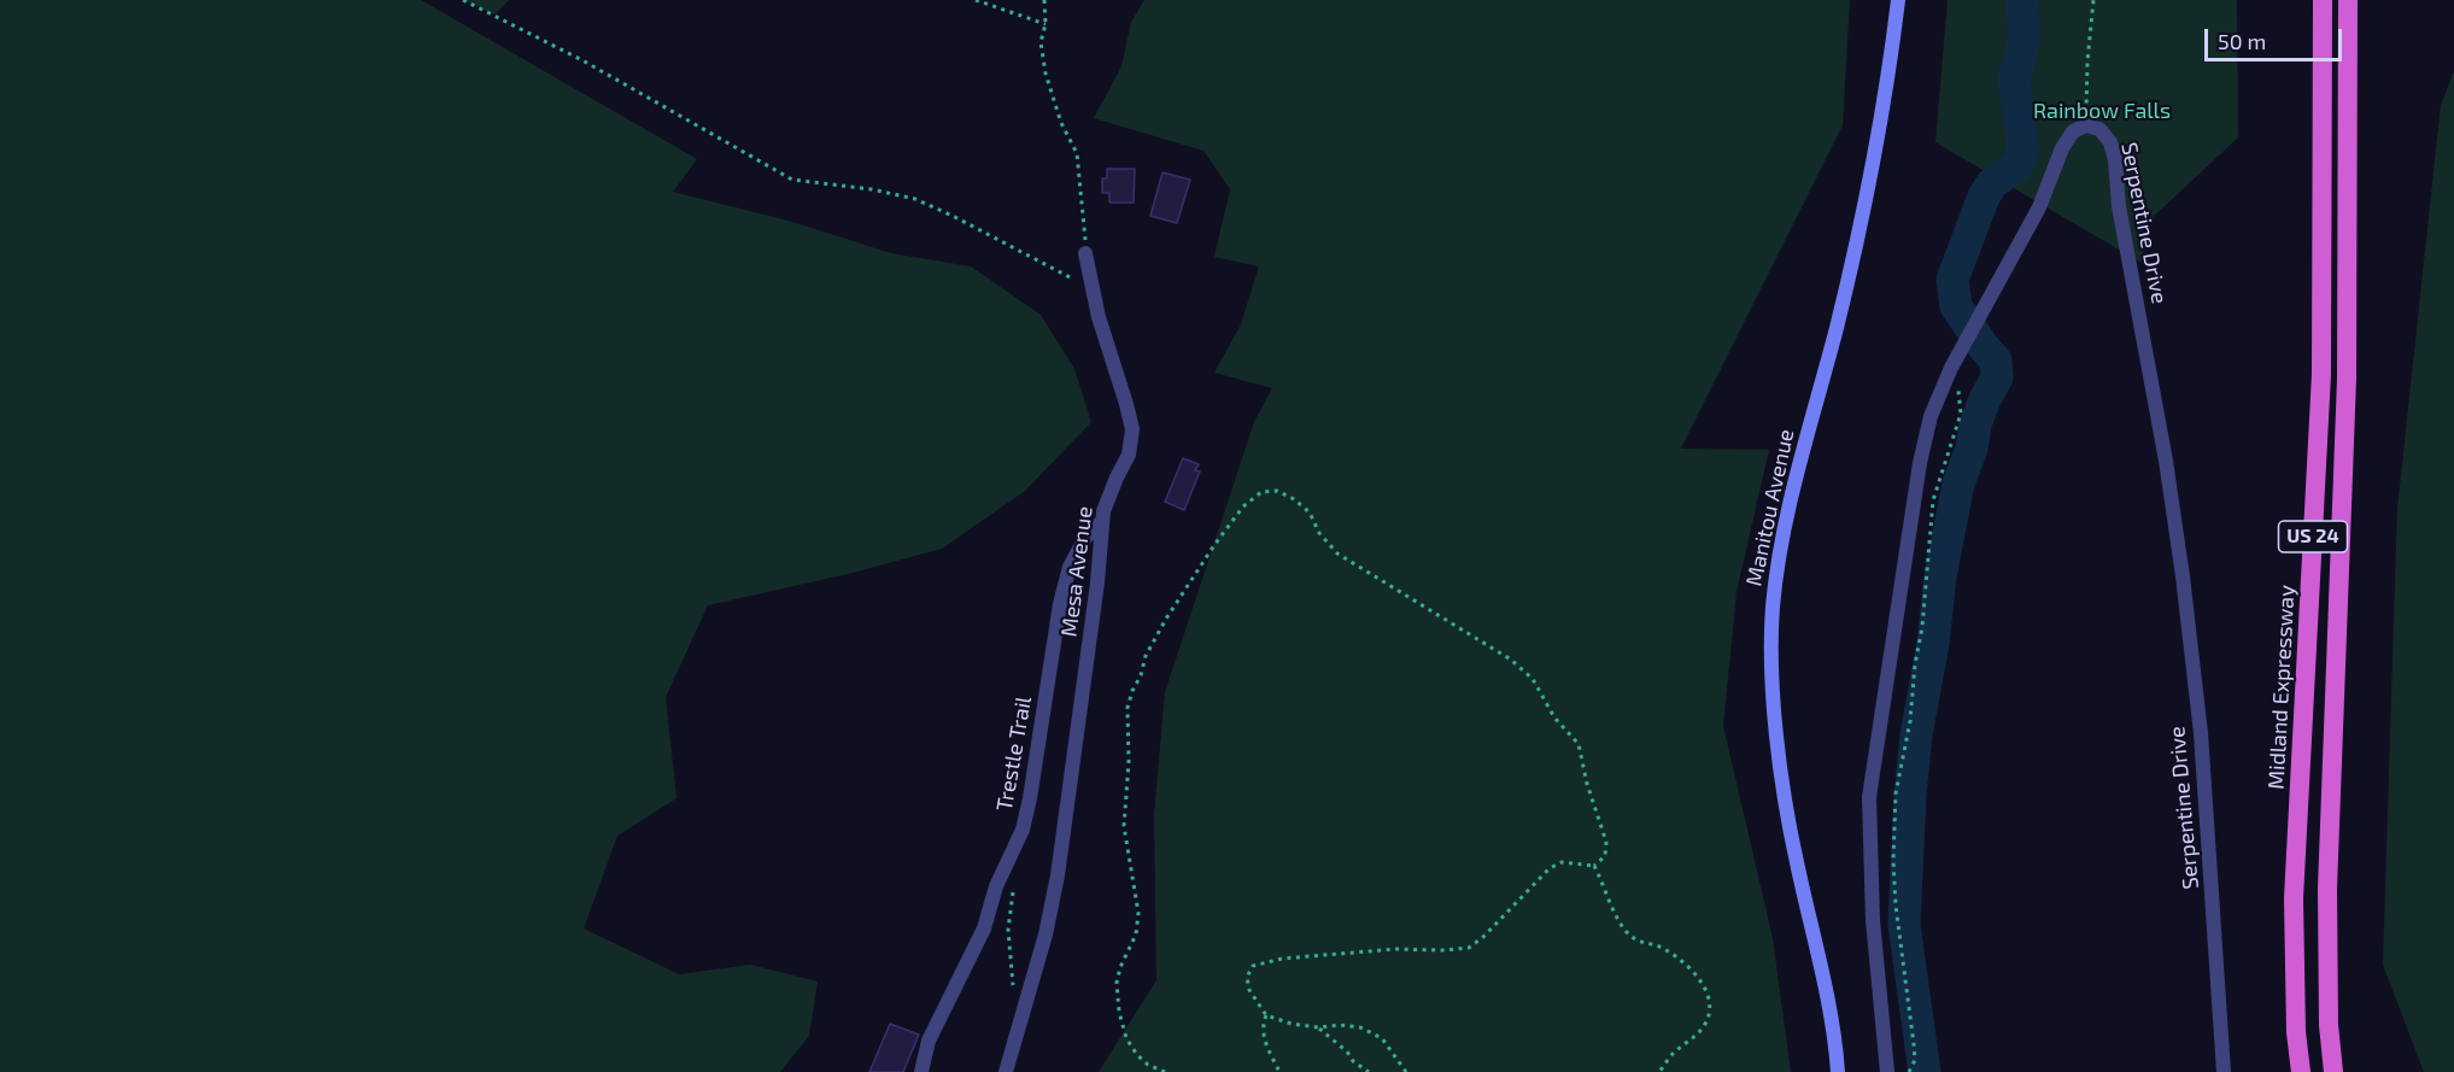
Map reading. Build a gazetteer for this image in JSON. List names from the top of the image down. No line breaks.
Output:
{"streets":{"highway":["US 24","Midland Expressway"],"main road":["Manitou Avenue"],"street":["Serpentine Drive","Mesa Avenue","Trestle Trail"]},"crossings":[["Mesa Avenue","Trestle Trail"]],"parks":["Rainbow Falls"],"scale_bar":"50 m"}
